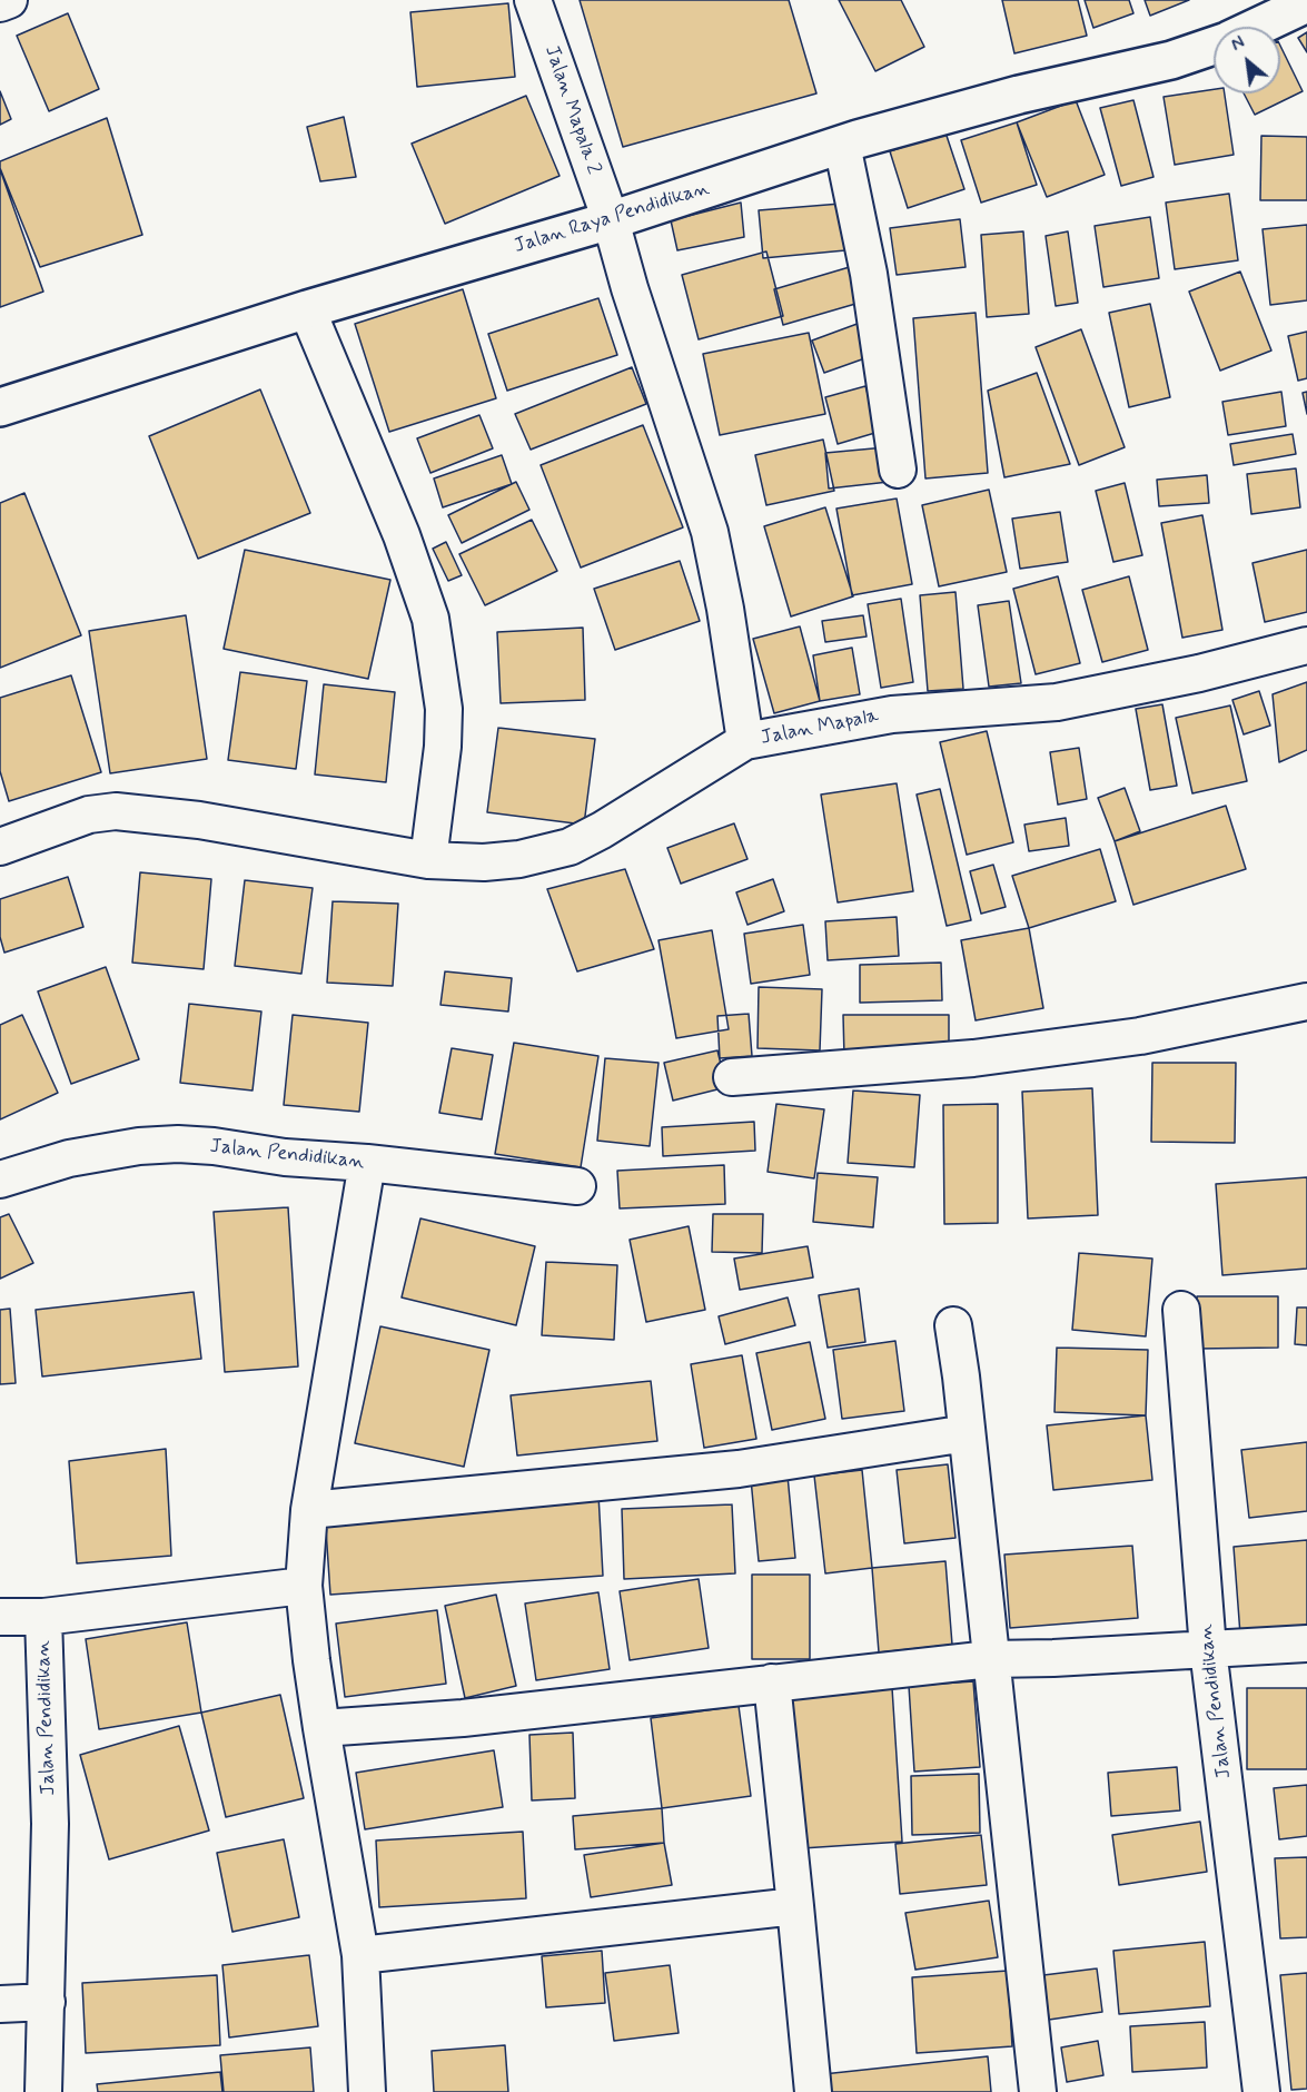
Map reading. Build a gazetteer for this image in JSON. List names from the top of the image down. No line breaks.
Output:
{"streets":{"street":["Jalan Mapala 2","Jalan Raya Pendidikan","Jalan Mapala","Jalan Pendidikan"]},"crossings":[["Jalan Mapala 2","Jalan Raya Pendidikan"],["Jalan Mapala 2","Jalan Mapala"],["Jalan Raya Pendidikan","Jalan Mapala"]],"north":"top left"}
